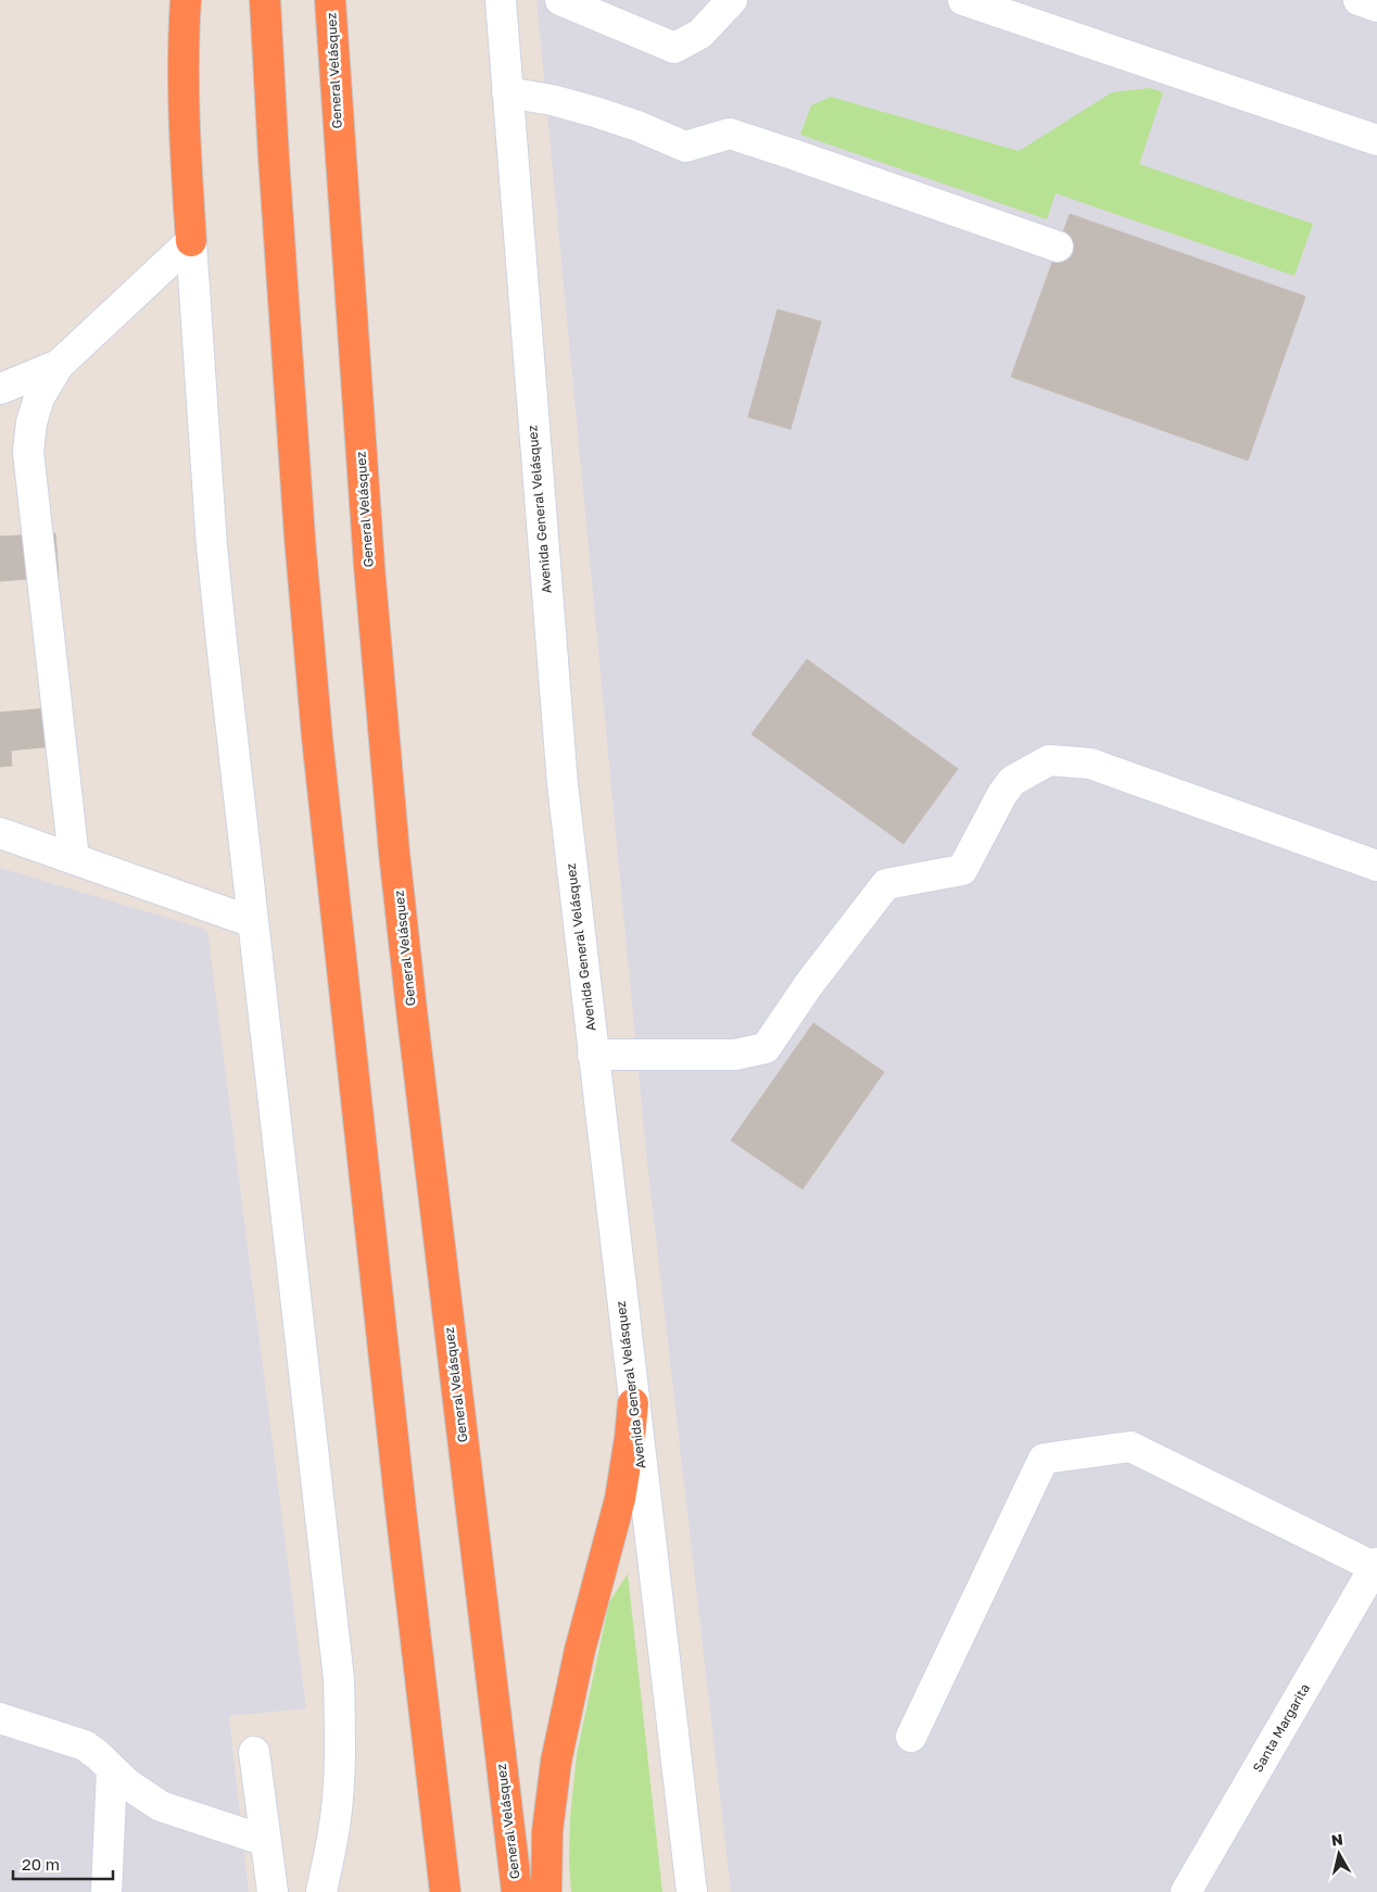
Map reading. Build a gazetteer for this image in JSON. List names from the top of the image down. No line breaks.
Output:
{"streets":{"highway":["General Velásquez"],"street":["Avenida General Velásquez","Santa Margarita"]},"scale_bar":"20 m","north":"top"}
